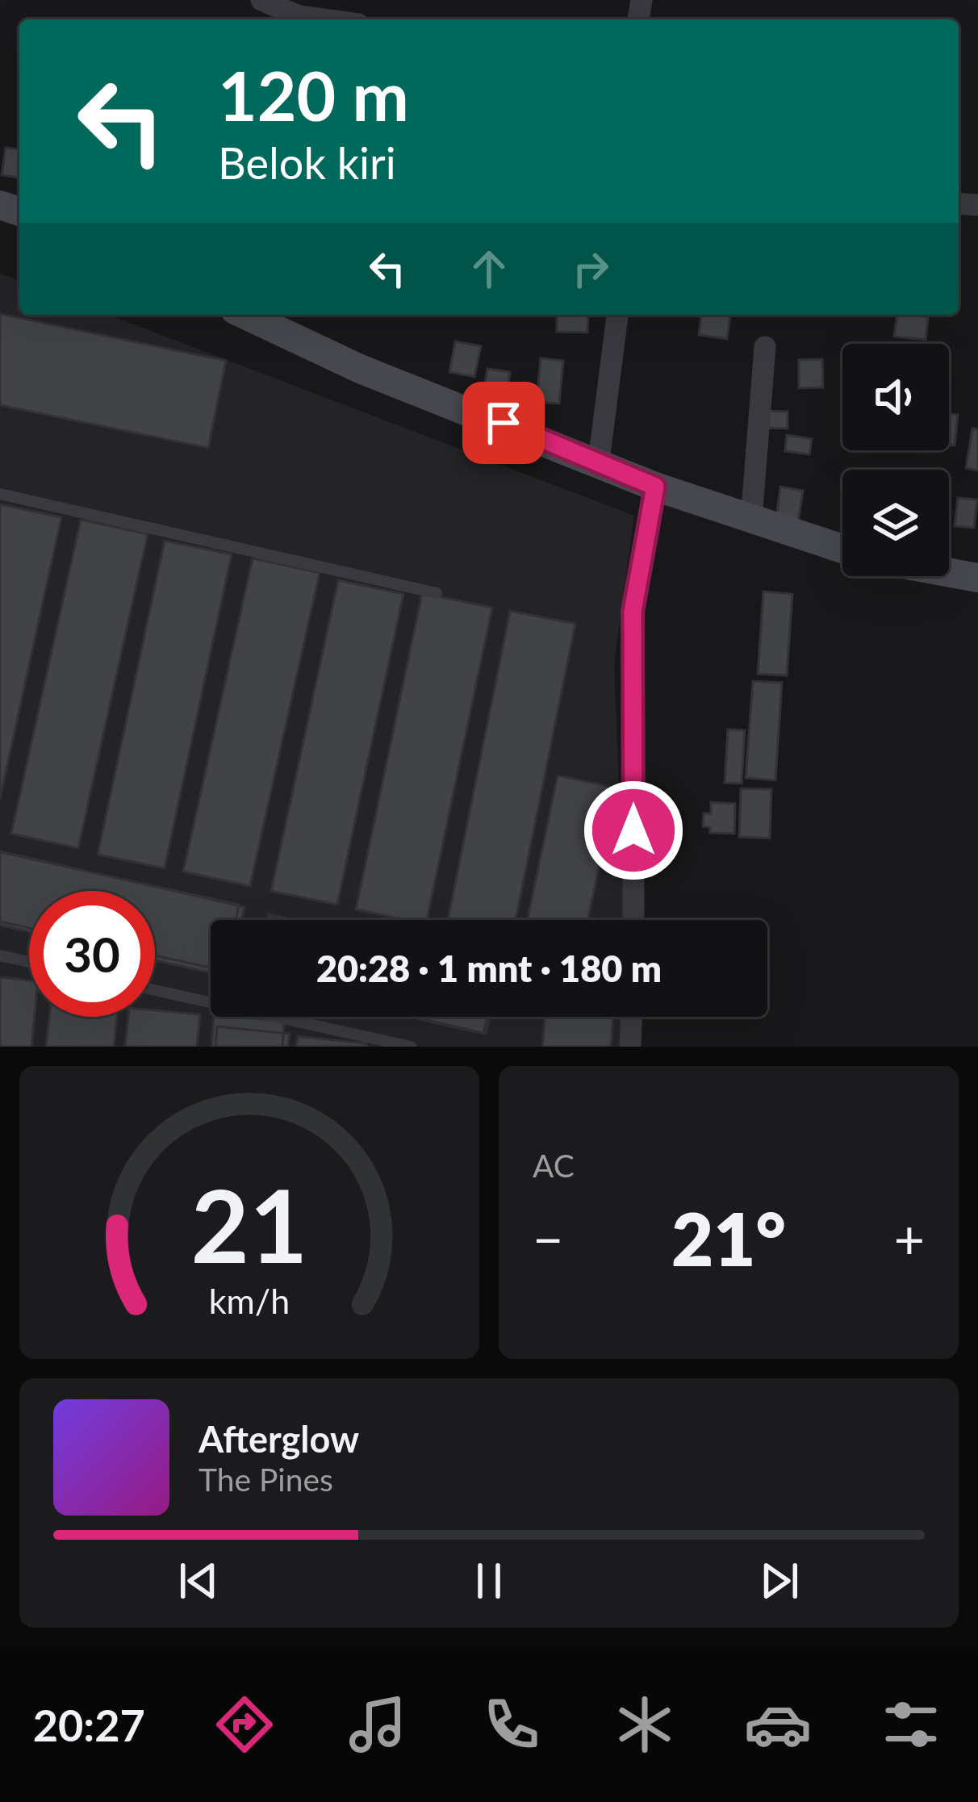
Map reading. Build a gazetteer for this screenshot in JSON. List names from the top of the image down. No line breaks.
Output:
{"page":{"turn":["120 m","Belok kiri"],"limit":"30","trip":"20:28 · 1 mnt · 180 m","tile":"AC","heat":["−","21°","+"],"song":["Afterglow","The Pines"],"tabs":"20:27","gauge":["21","km/h"]}}
